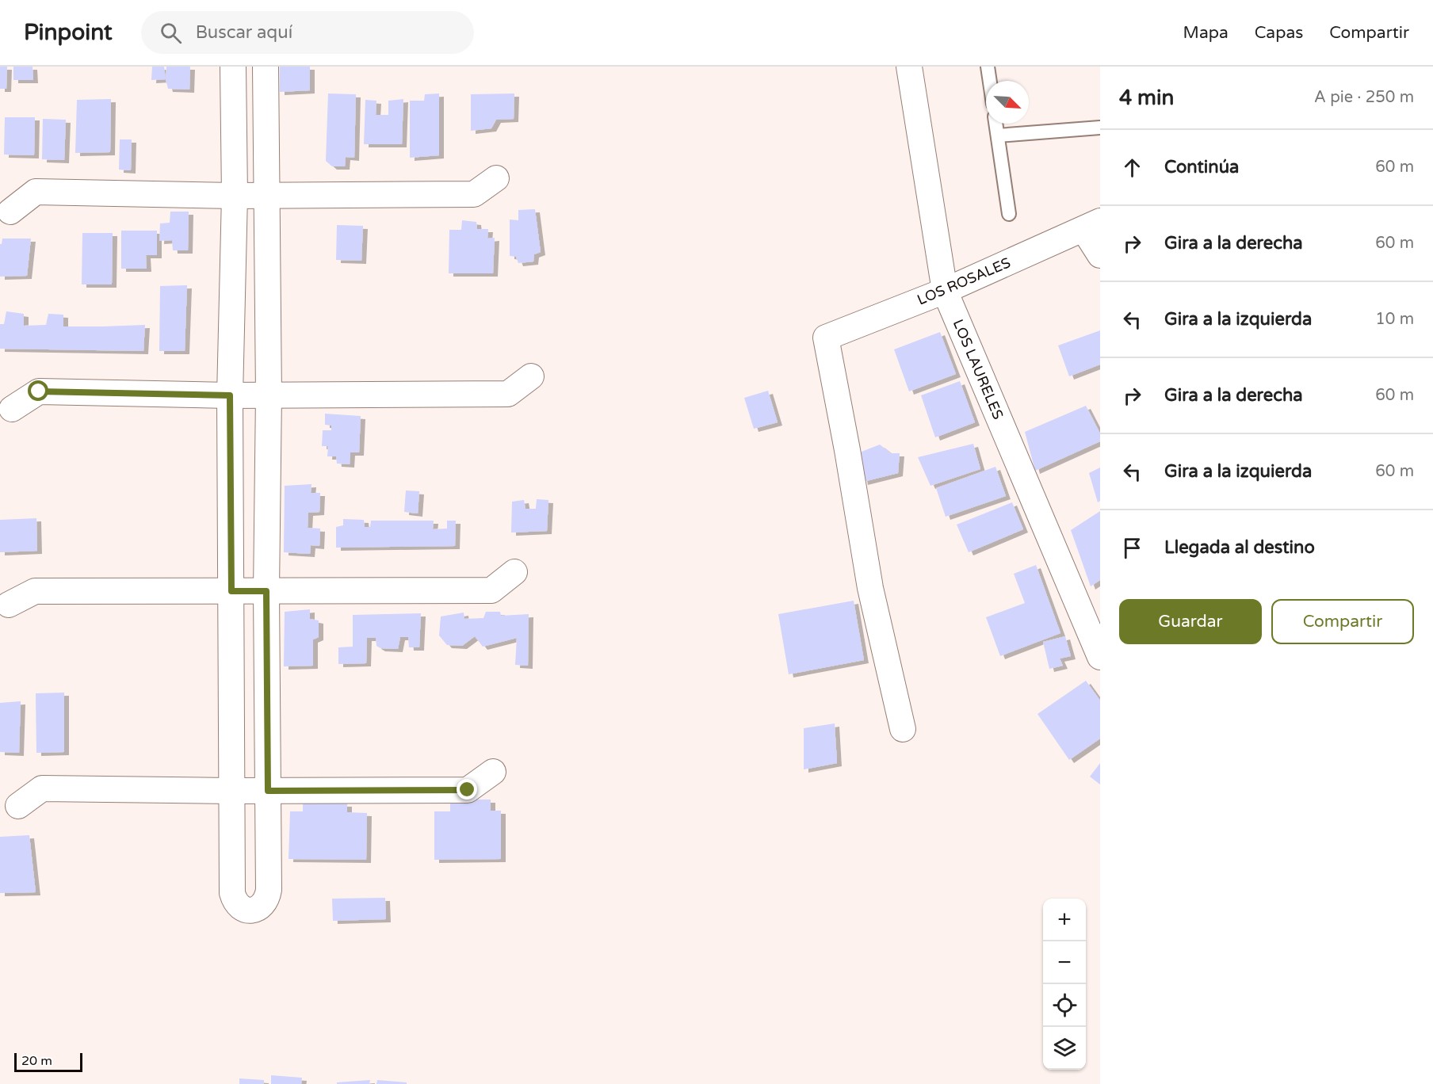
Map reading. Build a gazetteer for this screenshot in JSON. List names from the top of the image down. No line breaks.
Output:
{"streets":{"street":["LOS ROSALES","LOS LAURELES"]},"crossings":[["LOS ROSALES","LOS LAURELES"]],"scale_bar":"20 m","north":"bottom right","page":{"header":"Pinpoint","search":"Buscar aquí","nav":["Mapa","Capas","Compartir"],"heading":["4 min","A pie · 250 m"],"list":[["Continúa","60 m"],["Gira a la derecha","60 m"],["Gira a la izquierda","10 m"],["Gira a la derecha","60 m"],["Gira a la izquierda","60 m"],"Llegada al destino"],"buttons":["Guardar","Compartir"],"map_buttons":["+","−"],"scale":"20 m"}}
